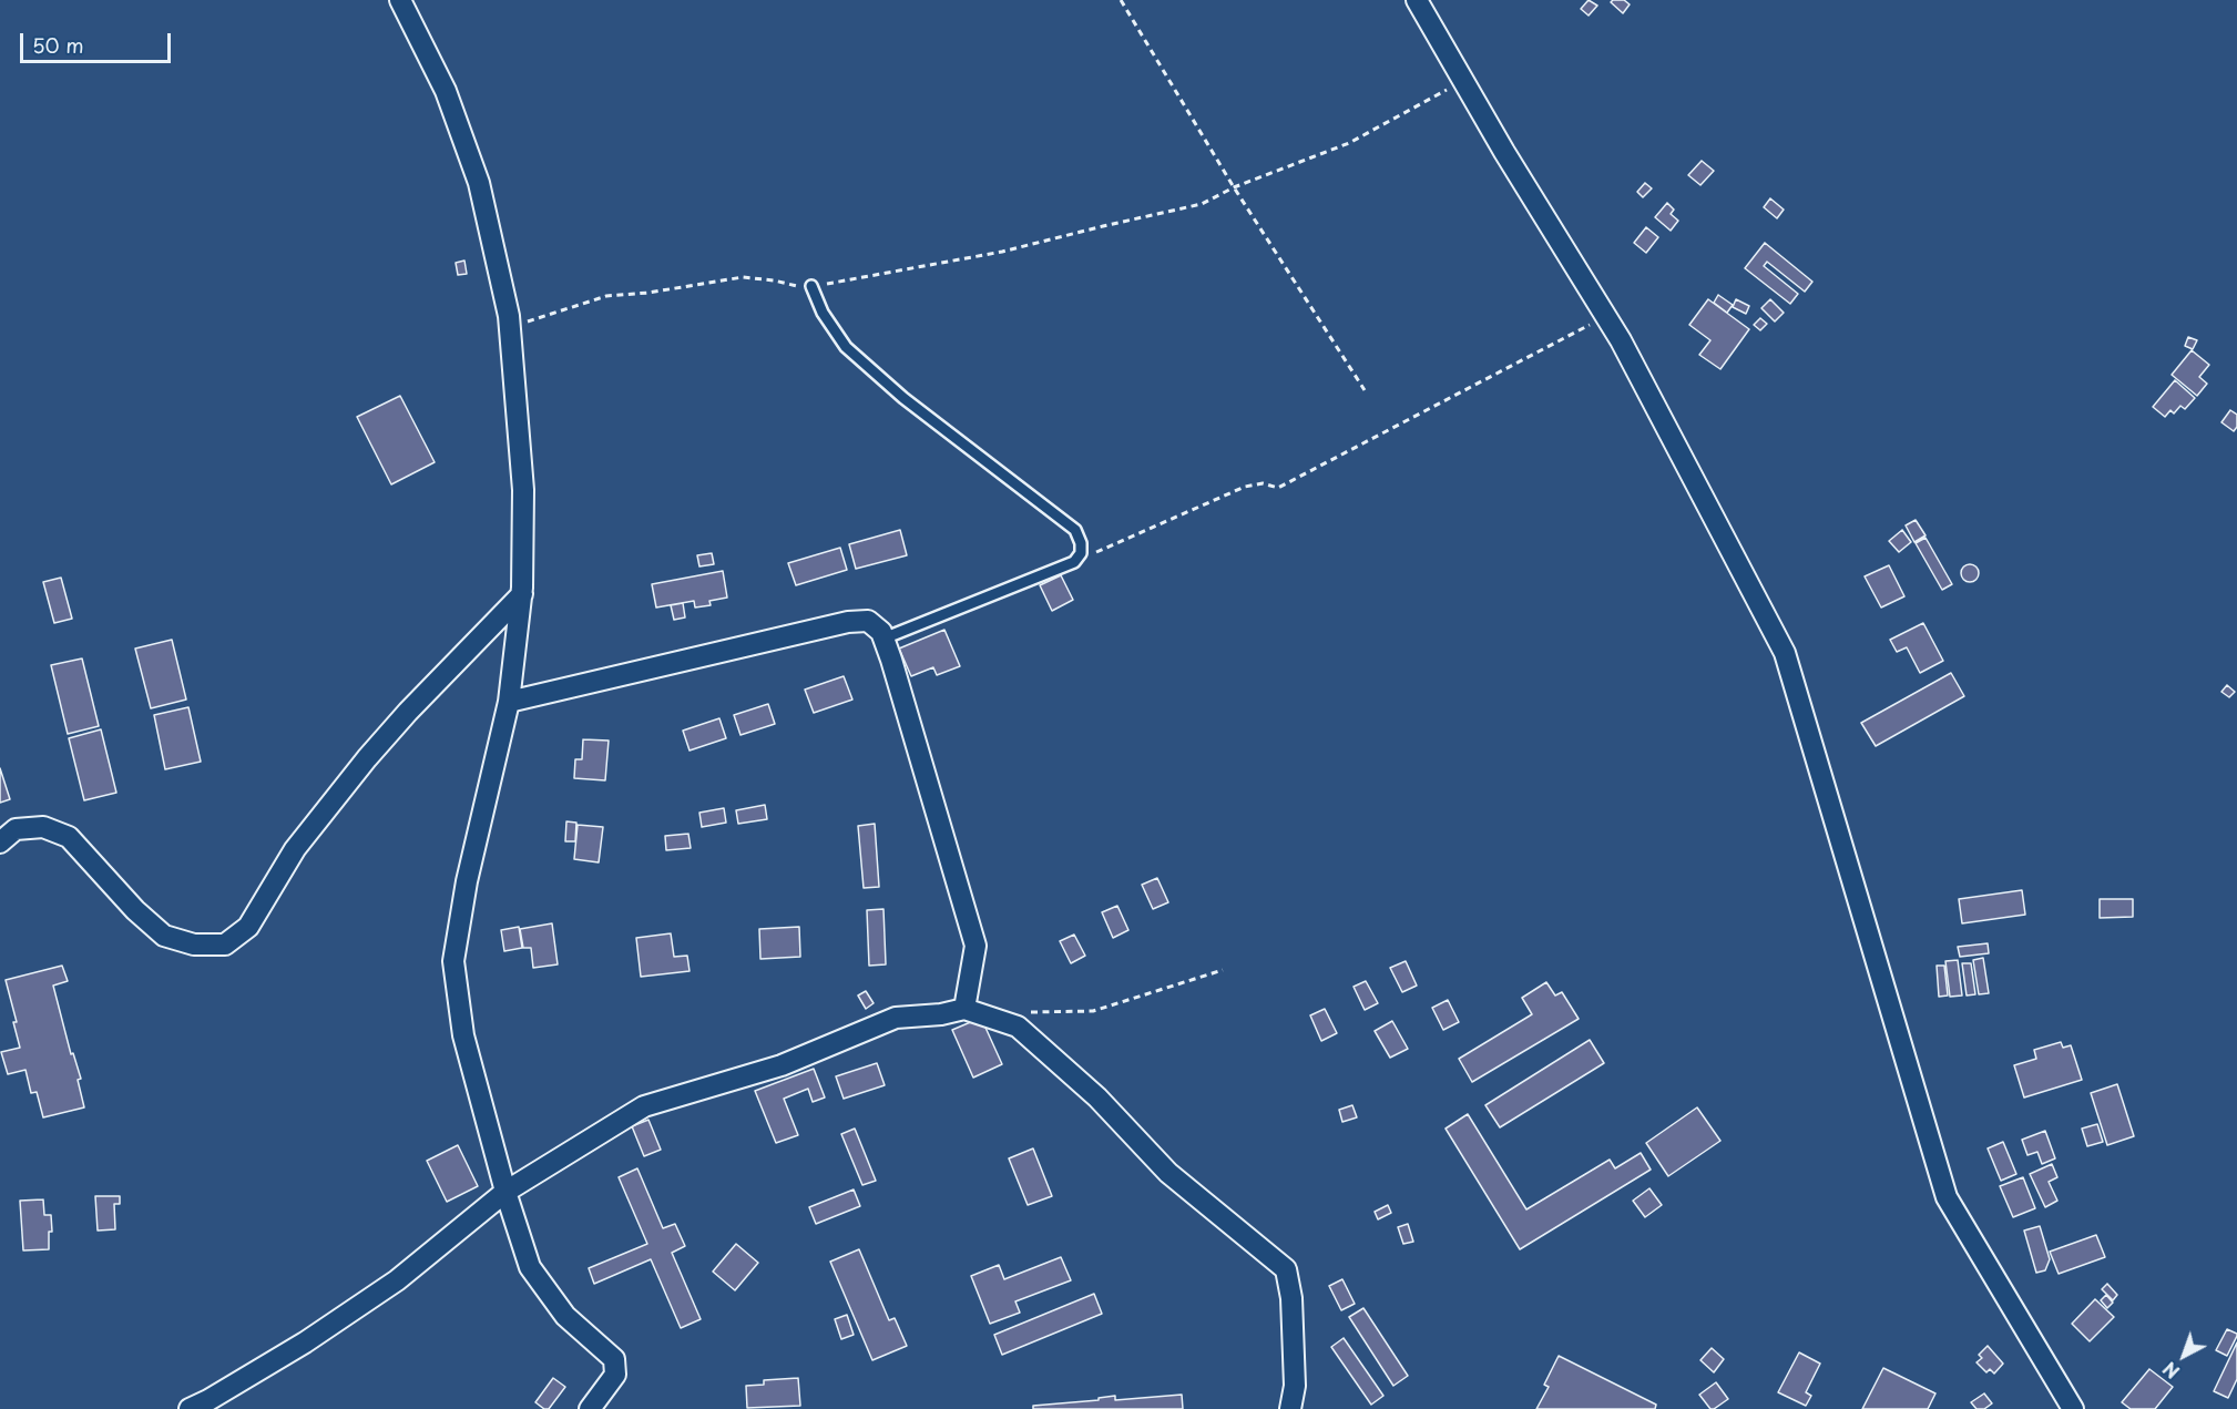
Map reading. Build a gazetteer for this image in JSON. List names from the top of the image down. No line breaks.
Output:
{"scale_bar":"50 m","north":"bottom left"}
